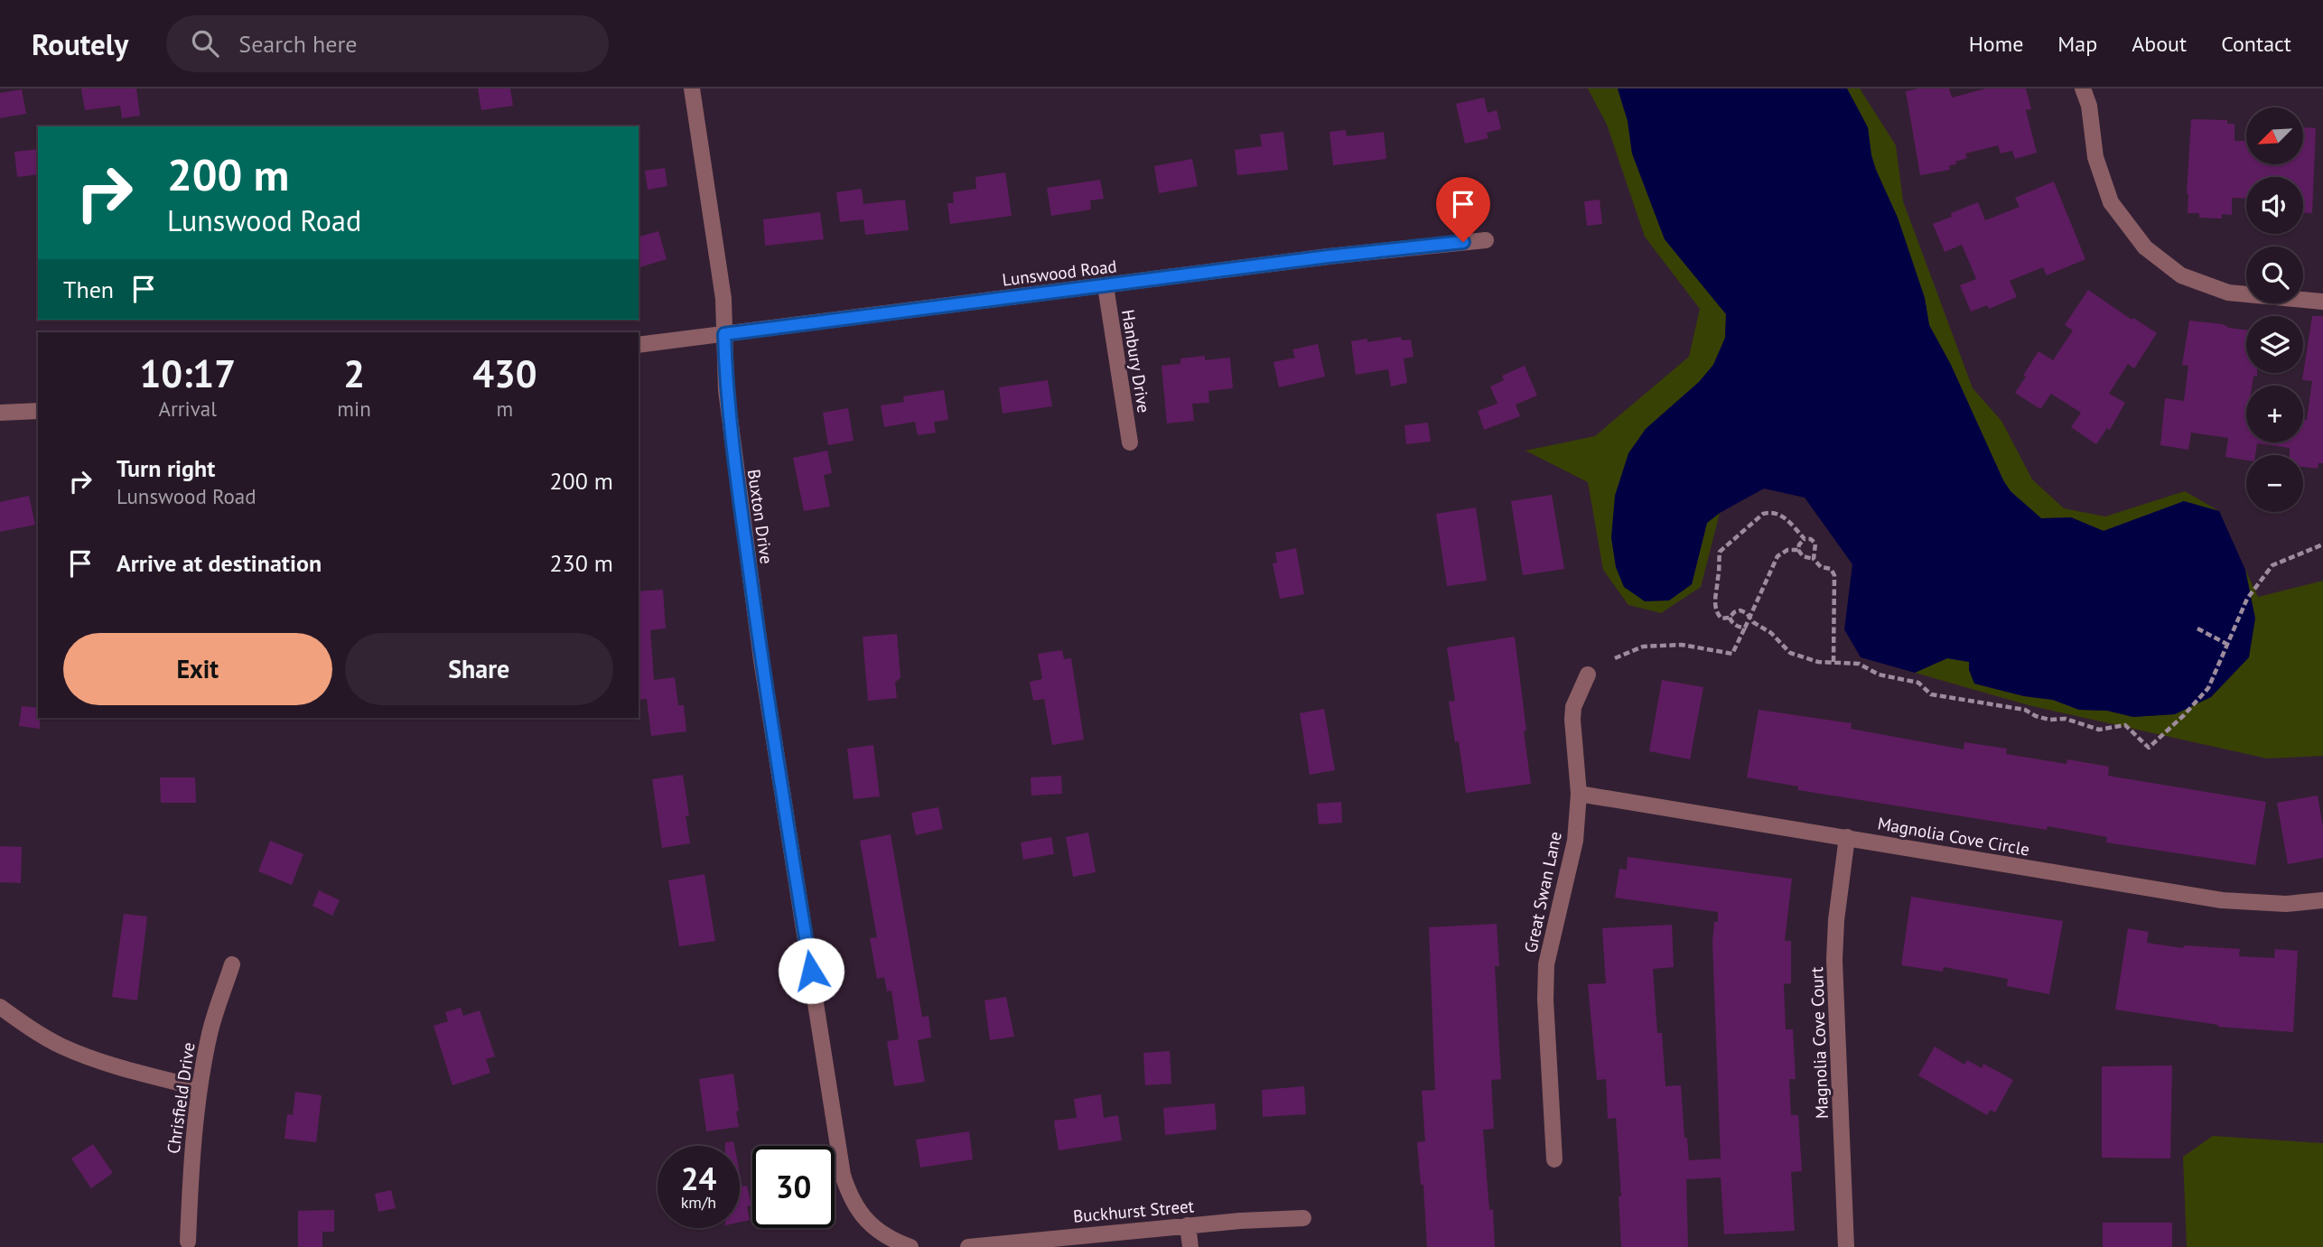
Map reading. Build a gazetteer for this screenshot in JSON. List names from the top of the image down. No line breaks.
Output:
{"streets":{"street":["Lunswood Road","Hanbury Drive","Buxton Drive","Magnolia Cove Circle","Great Swan Lane","Magnolia Cove Court","Chrisfield Drive","Buckhurst Street"]},"crossings":[["Lunswood Road","Hanbury Drive"],["Lunswood Road","Buxton Drive"],["Magnolia Cove Circle","Great Swan Lane"],["Magnolia Cove Circle","Magnolia Cove Court"]],"north":"bottom left","page":{"header":"Routely","search":"Search here","nav":["Home","Map","About","Contact"],"map_buttons":["+","−"],"turn":["200 m","Lunswood Road"],"then":"Then","eta":["10:17","Arrival","2","min","430","m"],"list":[{"name":"Turn right","note":"Lunswood Road","value":"200 m"},{"name":"Arrive at destination","value":"230 m"}],"buttons":["Exit","Share"],"speed":"24 km/h","limit":"30"}}
